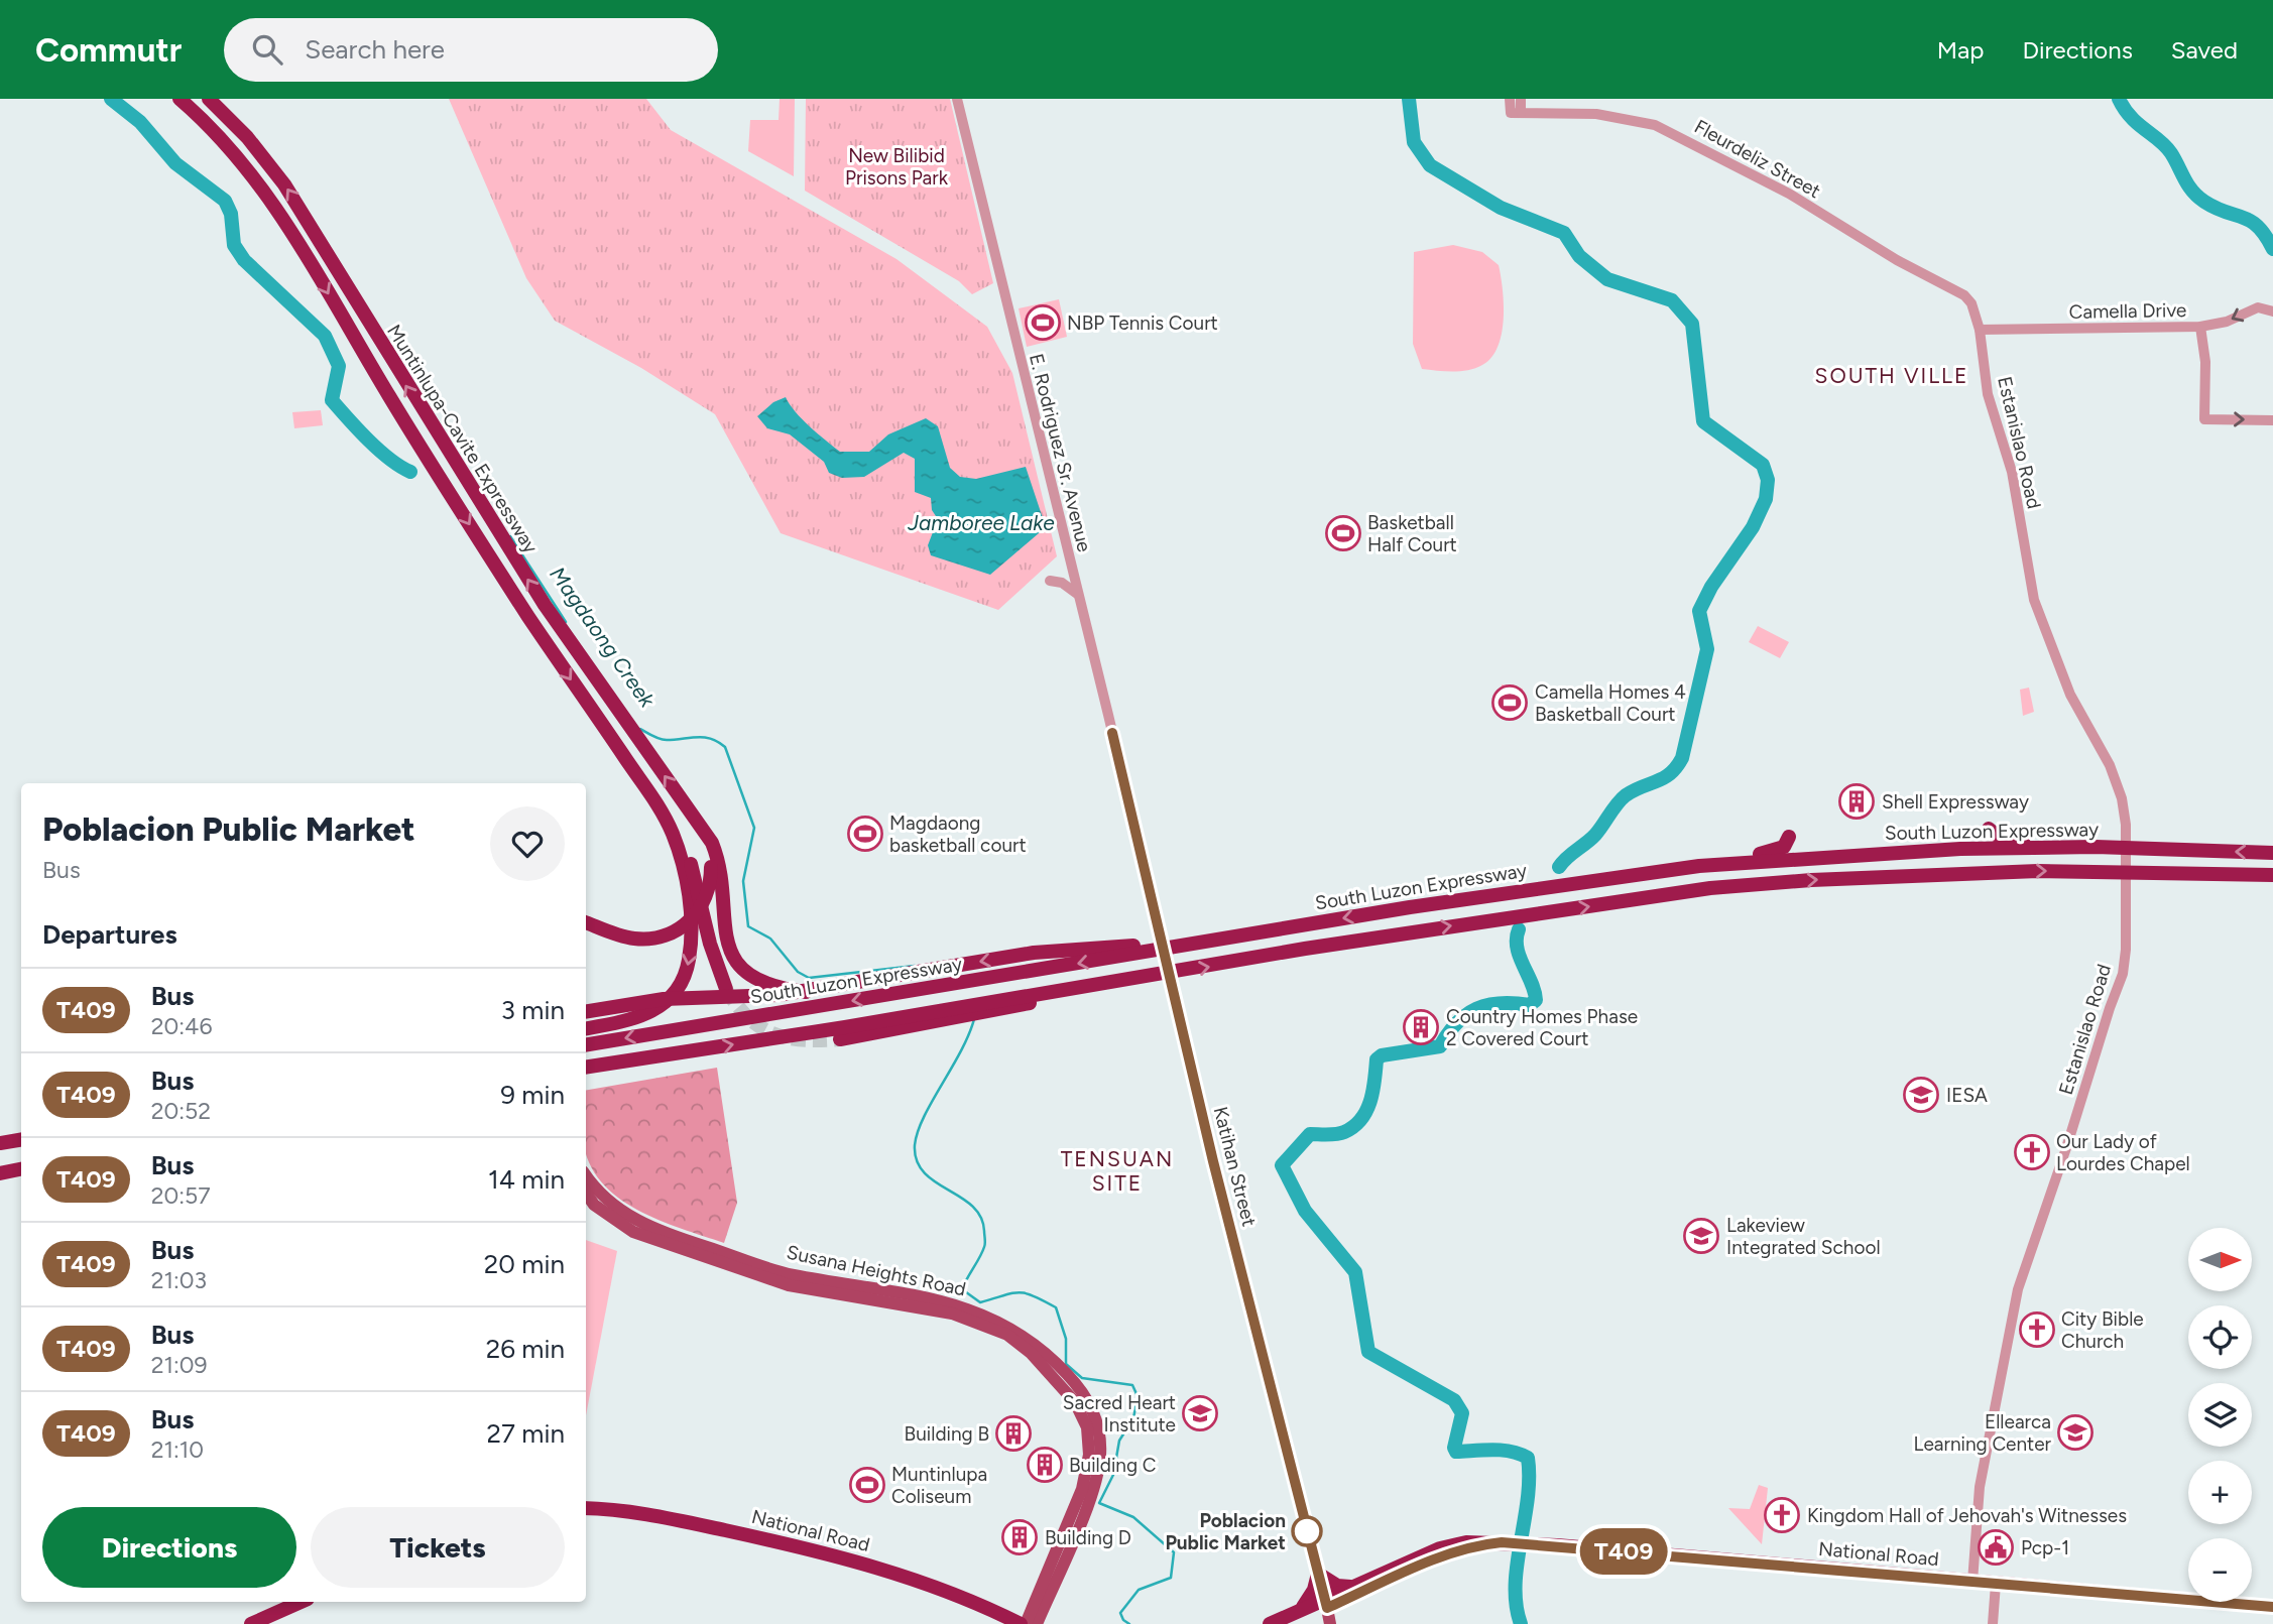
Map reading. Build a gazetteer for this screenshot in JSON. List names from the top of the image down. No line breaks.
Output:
{"streets":{"highway":["Muntinlupa-Cavite Expressway","South Luzon Expressway","National Road"],"main road":["Susana Heights Road"],"street":["Fleurdeliz Street","Camella Drive","Estanislao Road","E. Rodriguez Sr. Avenue","Katihan Street"]},"crossings":[["Fleurdeliz Street","Camella Drive"],["Fleurdeliz Street","Estanislao Road"],["Camella Drive","Estanislao Road"],["Estanislao Road","National Road"],["E. Rodriguez Sr. Avenue","Katihan Street"],["Katihan Street","National Road"],["Susana Heights Road","National Road"]],"districts":["SOUTH VILLE","TENSUAN SITE"],"water":["Jamboree Lake","Magdaong Creek"],"parks":["New Bilibid Prisons Park"],"places":{"sports":["NBP Tennis Court","Basketball Half Court","Camella Homes 4 Basketball Court","Magdaong basketball court","Muntinlupa Coliseum"],"building":["Shell Expressway","Country Homes Phase 2 Covered Court","Building B","Building C","Building D"],"school or university":["IESA","Lakeview Integrated School","Sacred Heart Institute","Ellearca Learning Center"],"church":["Our Lady of Lourdes Chapel","City Bible Church","Kingdom Hall of Jehovah's Witnesses"],"other":["Poblacion Public Market"],"public building":["Pcp-1"]},"lines":["bus line T409"],"north":"right","page":{"header":"Commutr","search":"Search here","nav":["Map","Directions","Saved"],"on_map":"T409","heading":[["Poblacion Public Market","Bus"],"Departures"],"list":[{"mark":"T409","name":"Bus","note":"20:46","value":"3 min"},{"mark":"T409","name":"Bus","note":"20:52","value":"9 min"},{"mark":"T409","name":"Bus","note":"20:57","value":"14 min"},{"mark":"T409","name":"Bus","note":"21:03","value":"20 min"},{"mark":"T409","name":"Bus","note":"21:09","value":"26 min"},{"mark":"T409","name":"Bus","note":"21:10","value":"27 min"}],"map_buttons":["+","−"],"buttons":["Directions","Tickets"]}}
